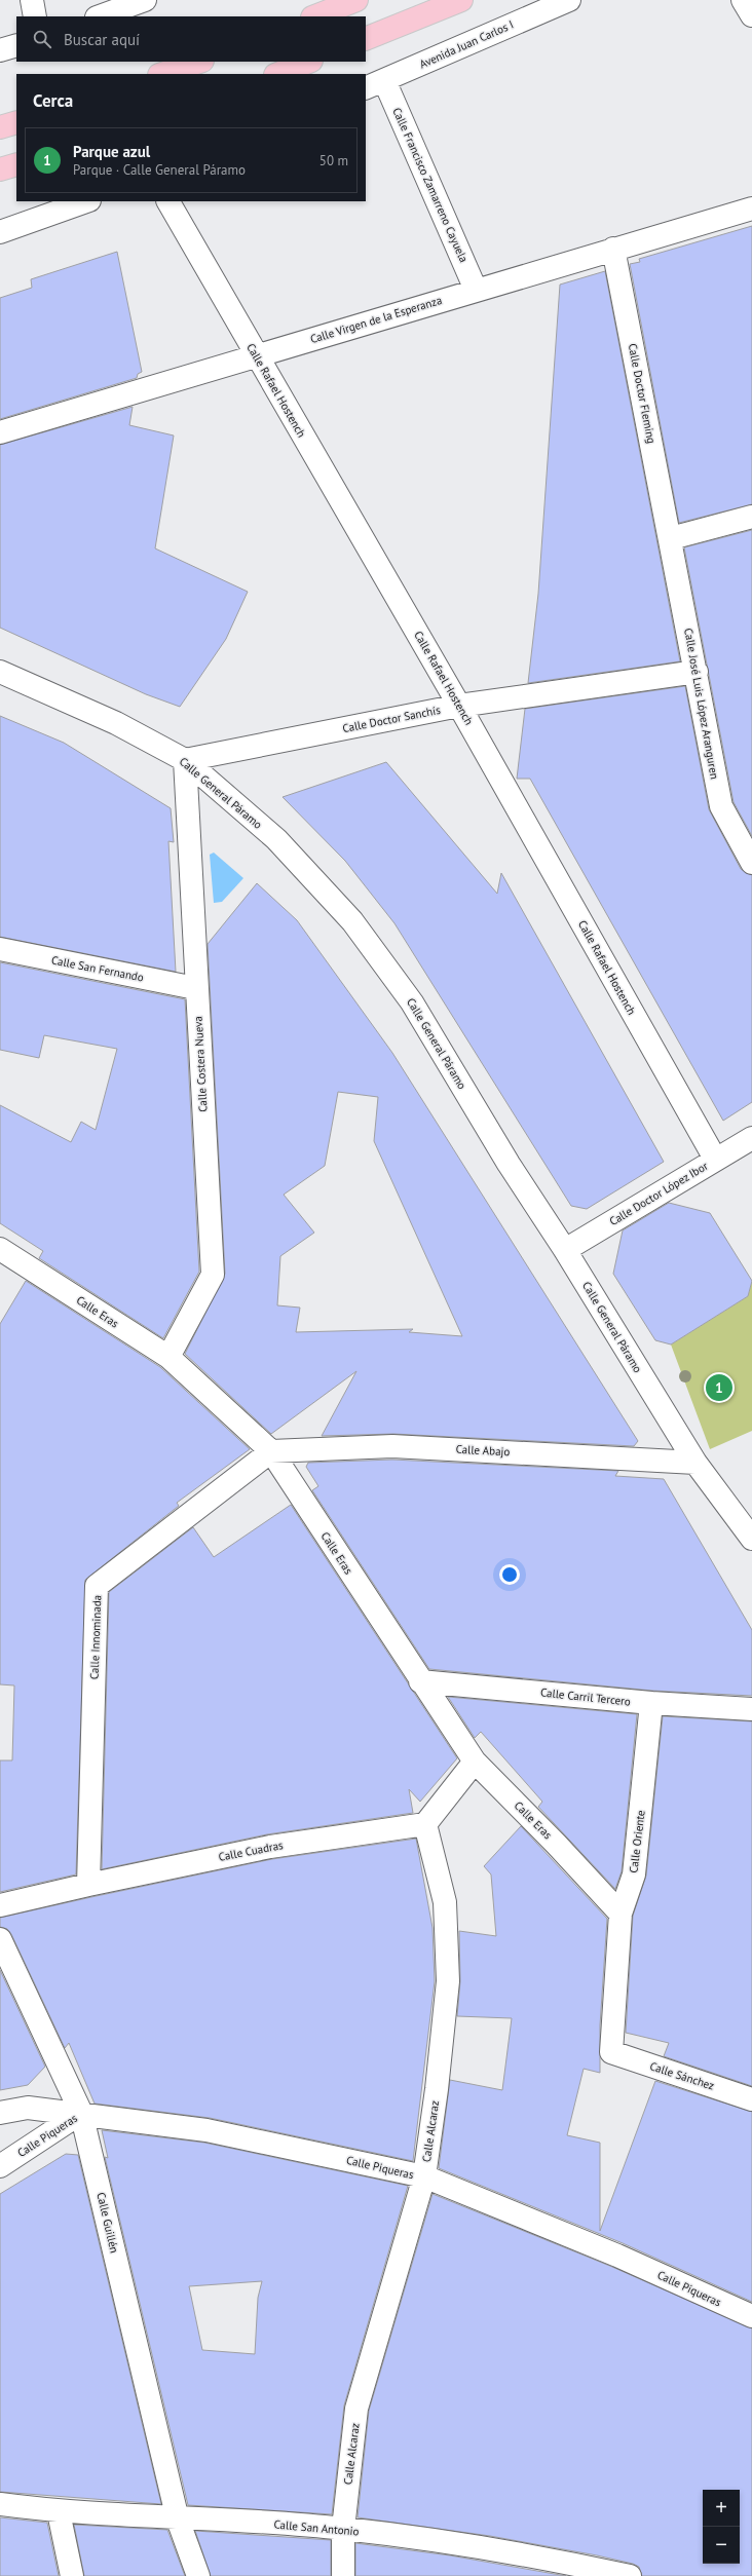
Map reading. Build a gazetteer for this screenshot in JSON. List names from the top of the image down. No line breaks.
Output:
{"streets":{"street":["Avenida Juan Carlos I","Calle Francisco Zamarreno Cayuela","Calle Virgen de la Esperanza","Calle Rafael Hostench","Calle Doctor Fleming","Calle José Luis López Aranguren","Calle Doctor Sanchís","Calle General Páramo","Calle San Fernando","Calle Costera Nueva","Calle Doctor López Ibor","Calle Eras","Calle Abajo","Calle Innominada","Calle Carril Tercero","Calle Oriente","Calle Cuadras","Calle Sánchez","Calle Alcaraz","Calle Piqueras","Calle Guillén","Calle San Antonio"]},"crossings":[["Avenida Juan Carlos I","Calle Francisco Zamarreno Cayuela"],["Calle Francisco Zamarreno Cayuela","Calle Virgen de la Esperanza"],["Calle Virgen de la Esperanza","Calle Rafael Hostench"],["Calle Virgen de la Esperanza","Calle Doctor Fleming"],["Calle Rafael Hostench","Calle Doctor Sanchís"],["Calle Rafael Hostench","Calle Doctor López Ibor"],["Calle Doctor Fleming","Calle José Luis López Aranguren"],["Calle José Luis López Aranguren","Calle Doctor Sanchís"],["Calle Doctor Sanchís","Calle General Páramo"],["Calle Doctor Sanchís","Calle Costera Nueva"],["Calle General Páramo","Calle Costera Nueva"],["Calle General Páramo","Calle Doctor López Ibor"],["Calle General Páramo","Calle Abajo"],["Calle San Fernando","Calle Costera Nueva"],["Calle Costera Nueva","Calle Eras"],["Calle Eras","Calle Abajo"],["Calle Eras","Calle Innominada"],["Calle Eras","Calle Carril Tercero"],["Calle Eras","Calle Oriente"],["Calle Abajo","Calle Innominada"],["Calle Innominada","Calle Cuadras"],["Calle Carril Tercero","Calle Oriente"],["Calle Oriente","Calle Sánchez"],["Calle Cuadras","Calle Alcaraz"],["Calle Alcaraz","Calle Piqueras"],["Calle Alcaraz","Calle San Antonio"],["Calle Piqueras","Calle Guillén"],["Calle Guillén","Calle San Antonio"]],"page":{"search":"Buscar aquí","heading":"Cerca","list":[{"mark":"1","name":"Parque azul","note":"Parque · Calle General Páramo","value":"50 m"}],"pins":"1","map_buttons":["+","−"]}}
